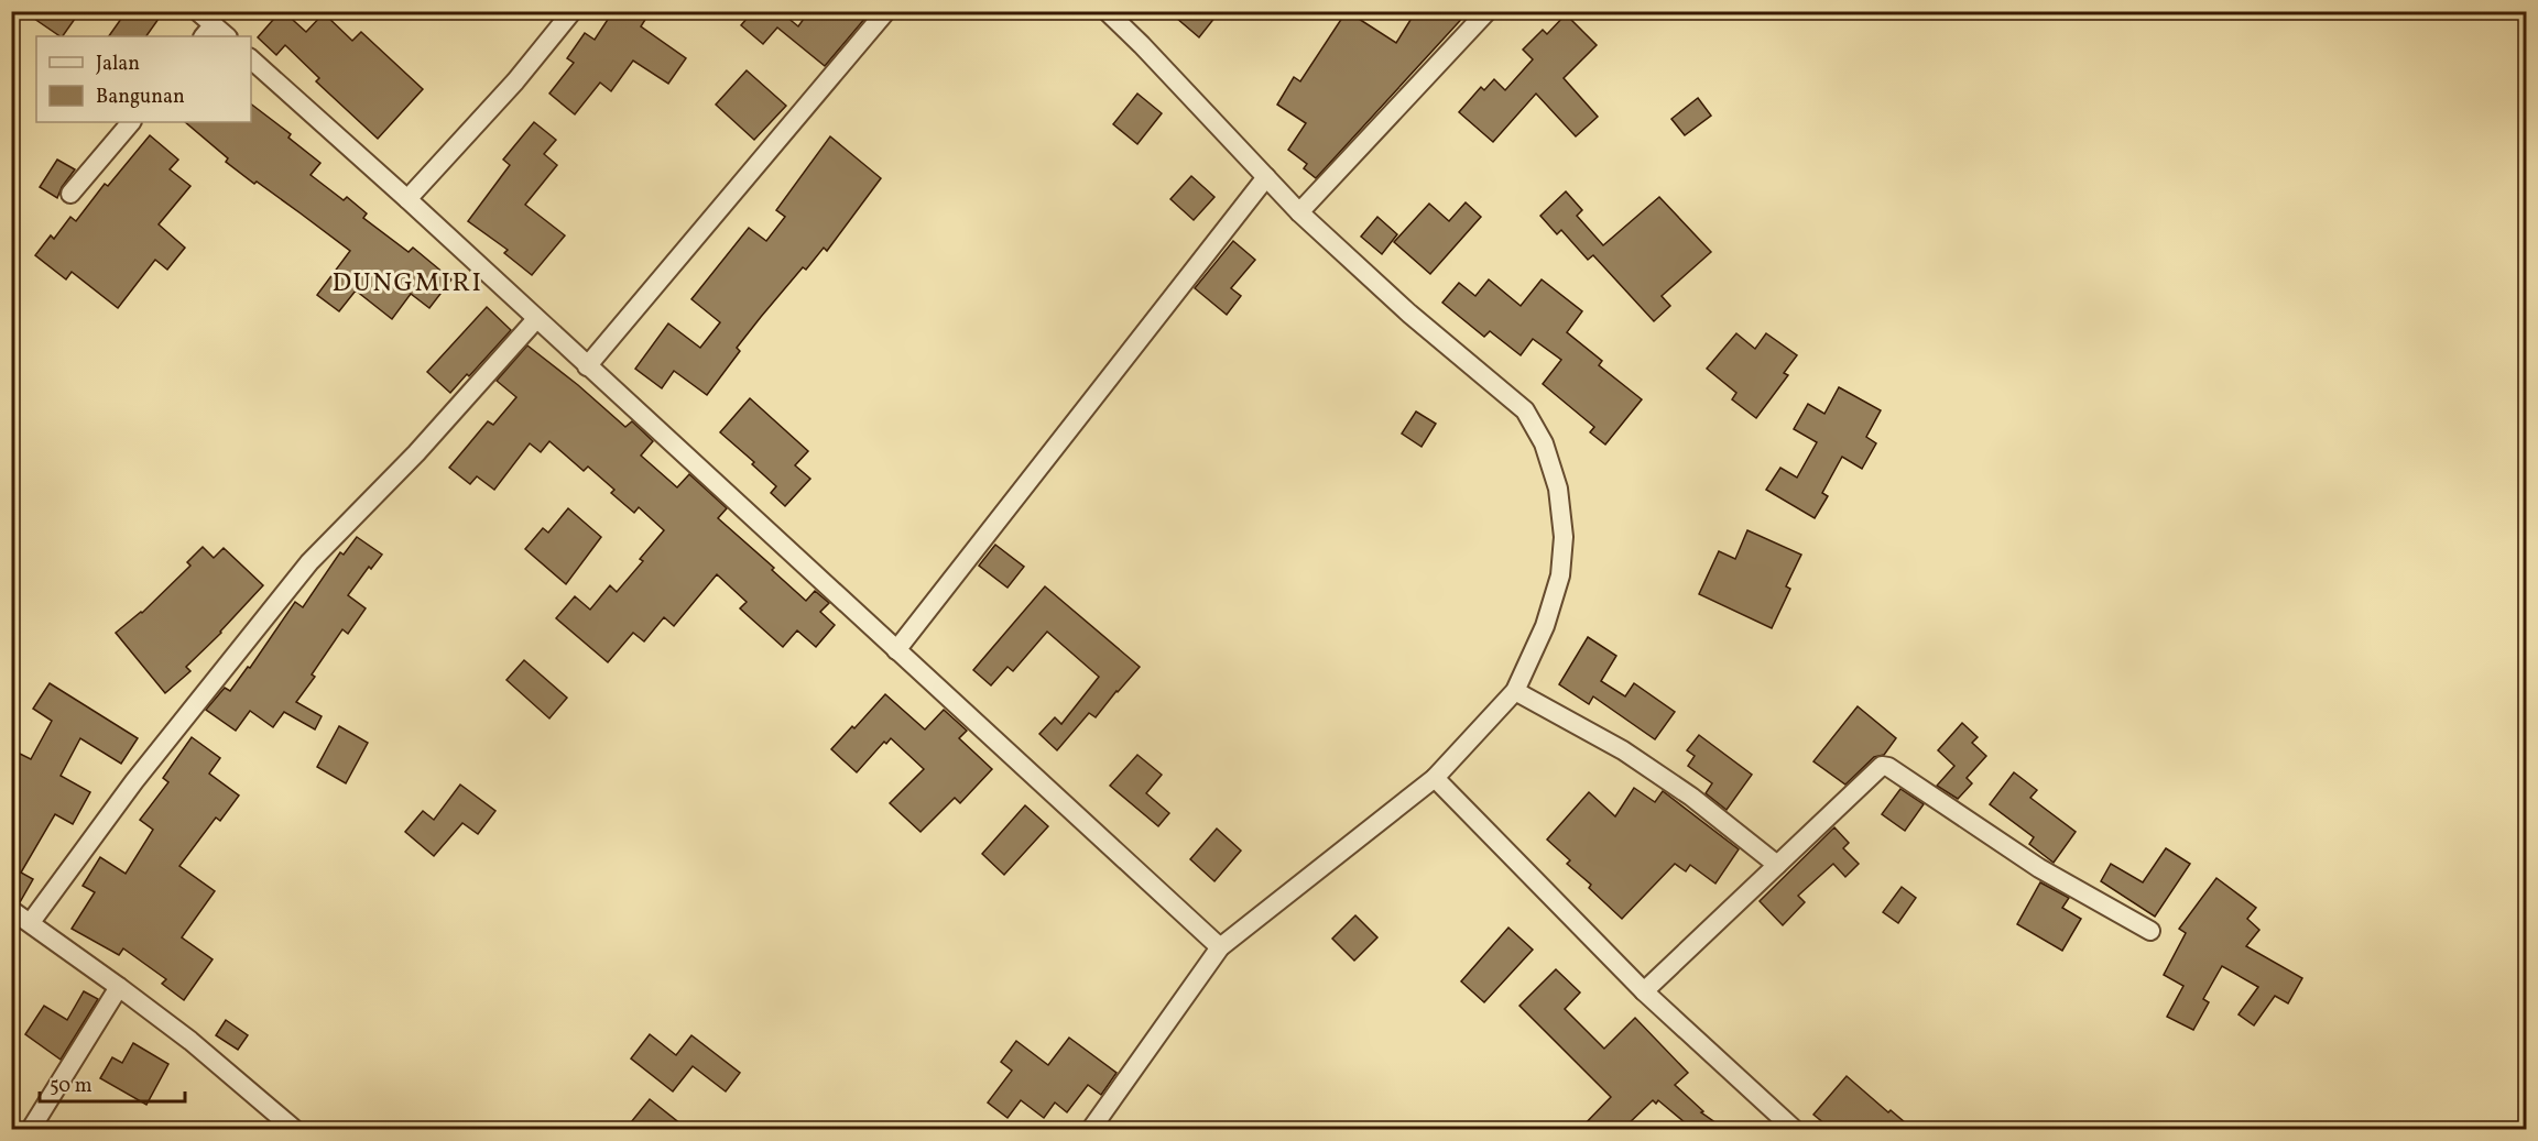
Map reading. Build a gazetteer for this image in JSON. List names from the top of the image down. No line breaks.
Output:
{"districts":["DUNGMIRI"],"legend":["Jalan","Bangunan"],"scale_bar":"50 m"}
